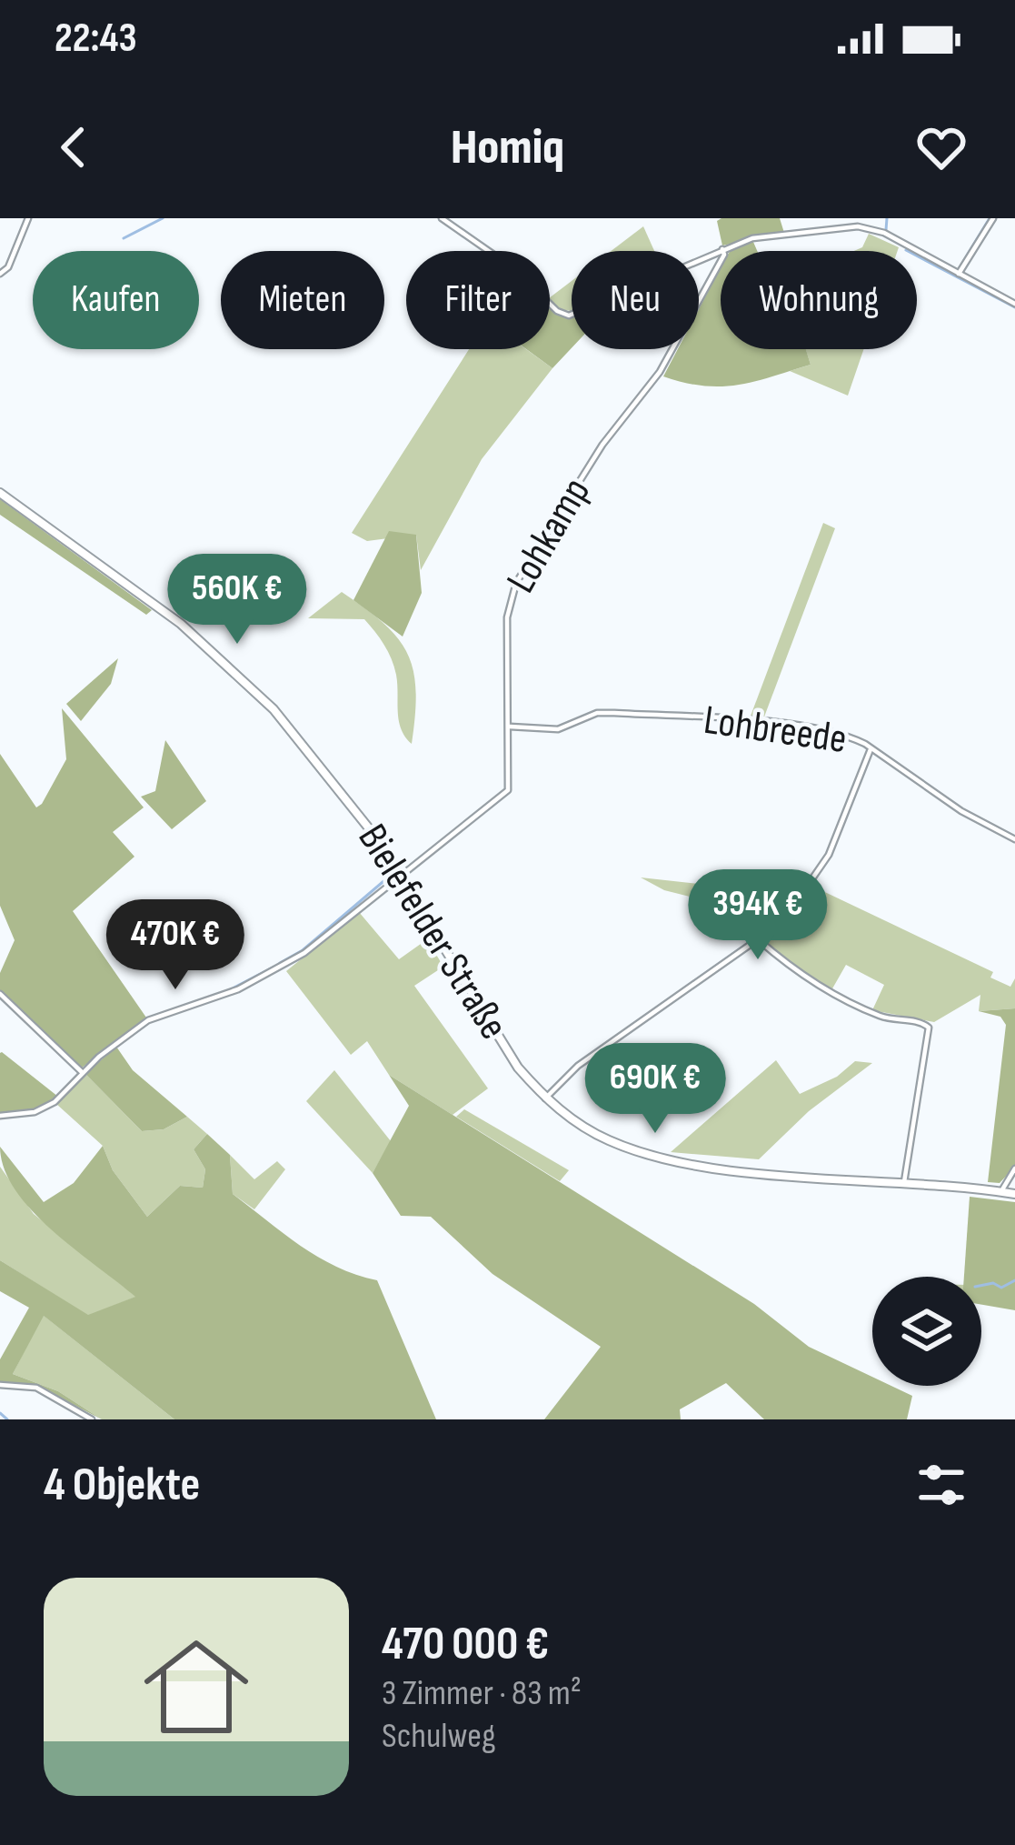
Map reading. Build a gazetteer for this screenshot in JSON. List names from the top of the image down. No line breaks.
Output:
{"streets":{"main road":["Bielefelder Straße"],"street":["Lohkamp","Lohbreede"]},"crossings":[["Lohkamp","Lohbreede"],["Lohkamp","Bielefelder Straße"]],"page":{"status":"22:43","header":"Homiq","chip":["Kaufen","Mieten","Filter","Neu","Wohnung"],"price":["560K €","394K €","470K €","690K €"],"heading":"4 Objekte","list":[{"name":"470 000 €","note":"3 Zimmer · 83 m² · Schulweg"}]}}
